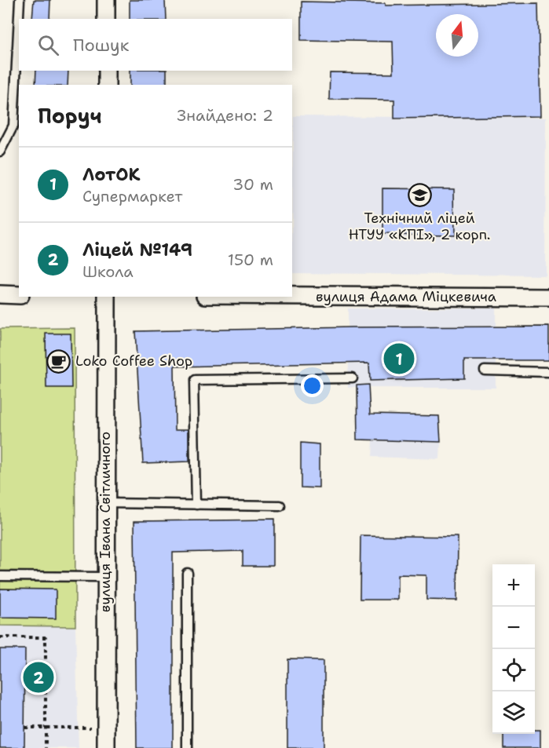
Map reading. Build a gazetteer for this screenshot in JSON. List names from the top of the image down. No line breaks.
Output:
{"streets":{"street":["вулиця Адама Міцкевича","вулиця Івана Світличного"]},"places":{"school or university":["Технічний ліцей НТУУ «КПІ», 2 корп."],"cafe":["Loko Coffee Shop"]},"north":"top","page":{"search":"Пошук","heading":["Поруч","Знайдено: 2"],"list":[{"mark":"1","name":"ЛотОК","note":"Супермаркет","value":"30 m"},{"mark":"2","name":"Ліцей №149","note":"Школа","value":"150 m"}],"pins":["1","2"],"map_buttons":["+","−"]}}
